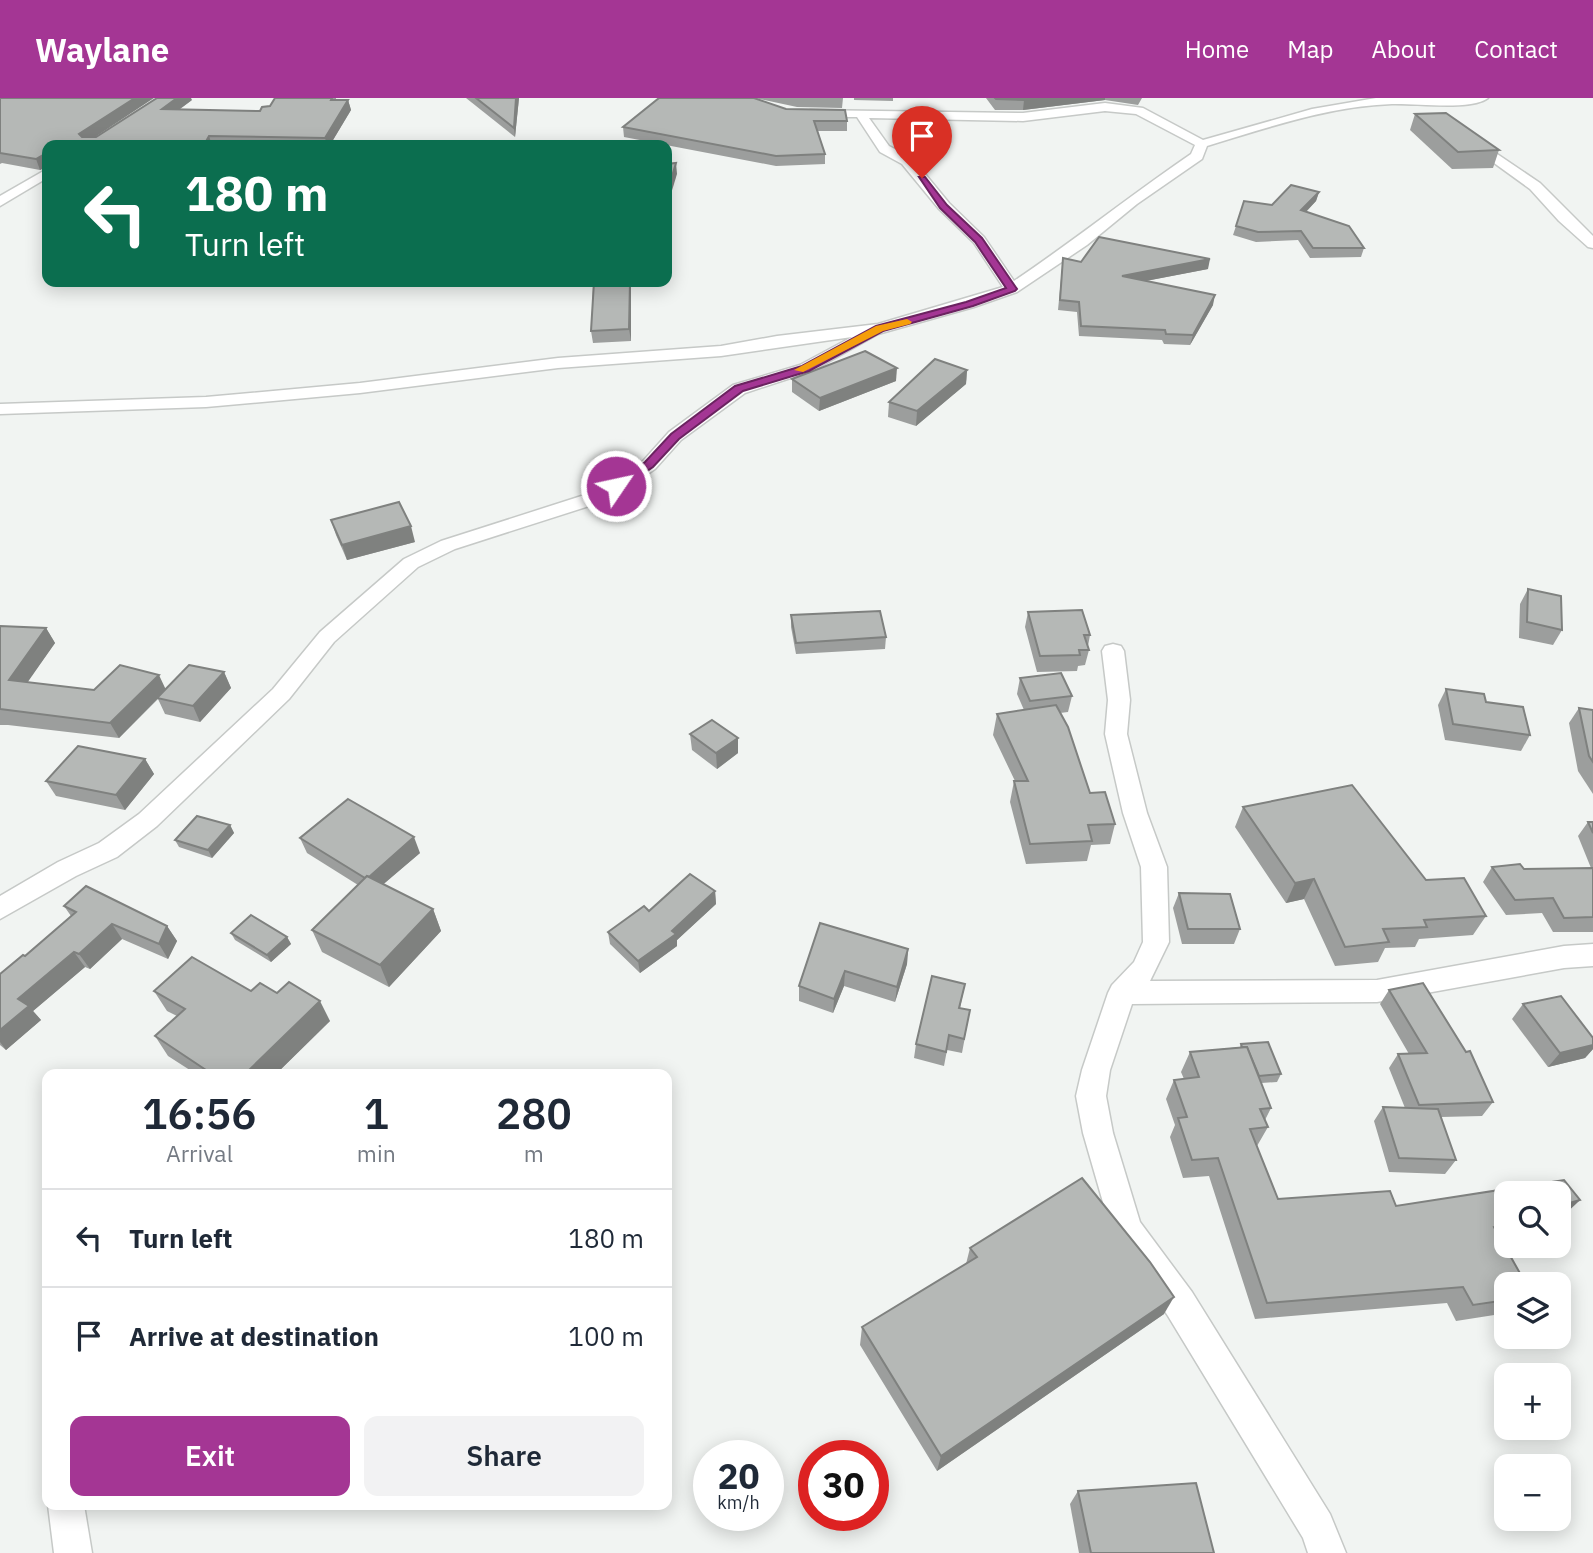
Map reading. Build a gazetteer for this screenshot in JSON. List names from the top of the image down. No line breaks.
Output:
{"page":{"header":"Waylane","nav":["Home","Map","About","Contact"],"turn":["180 m","Turn left"],"eta":["16:56","Arrival","1","min","280","m"],"map_buttons":["+","−"],"list":[{"name":"Turn left","value":"180 m"},{"name":"Arrive at destination","value":"100 m"}],"buttons":["Exit","Share"],"speed":"20 km/h","limit":"30"}}
